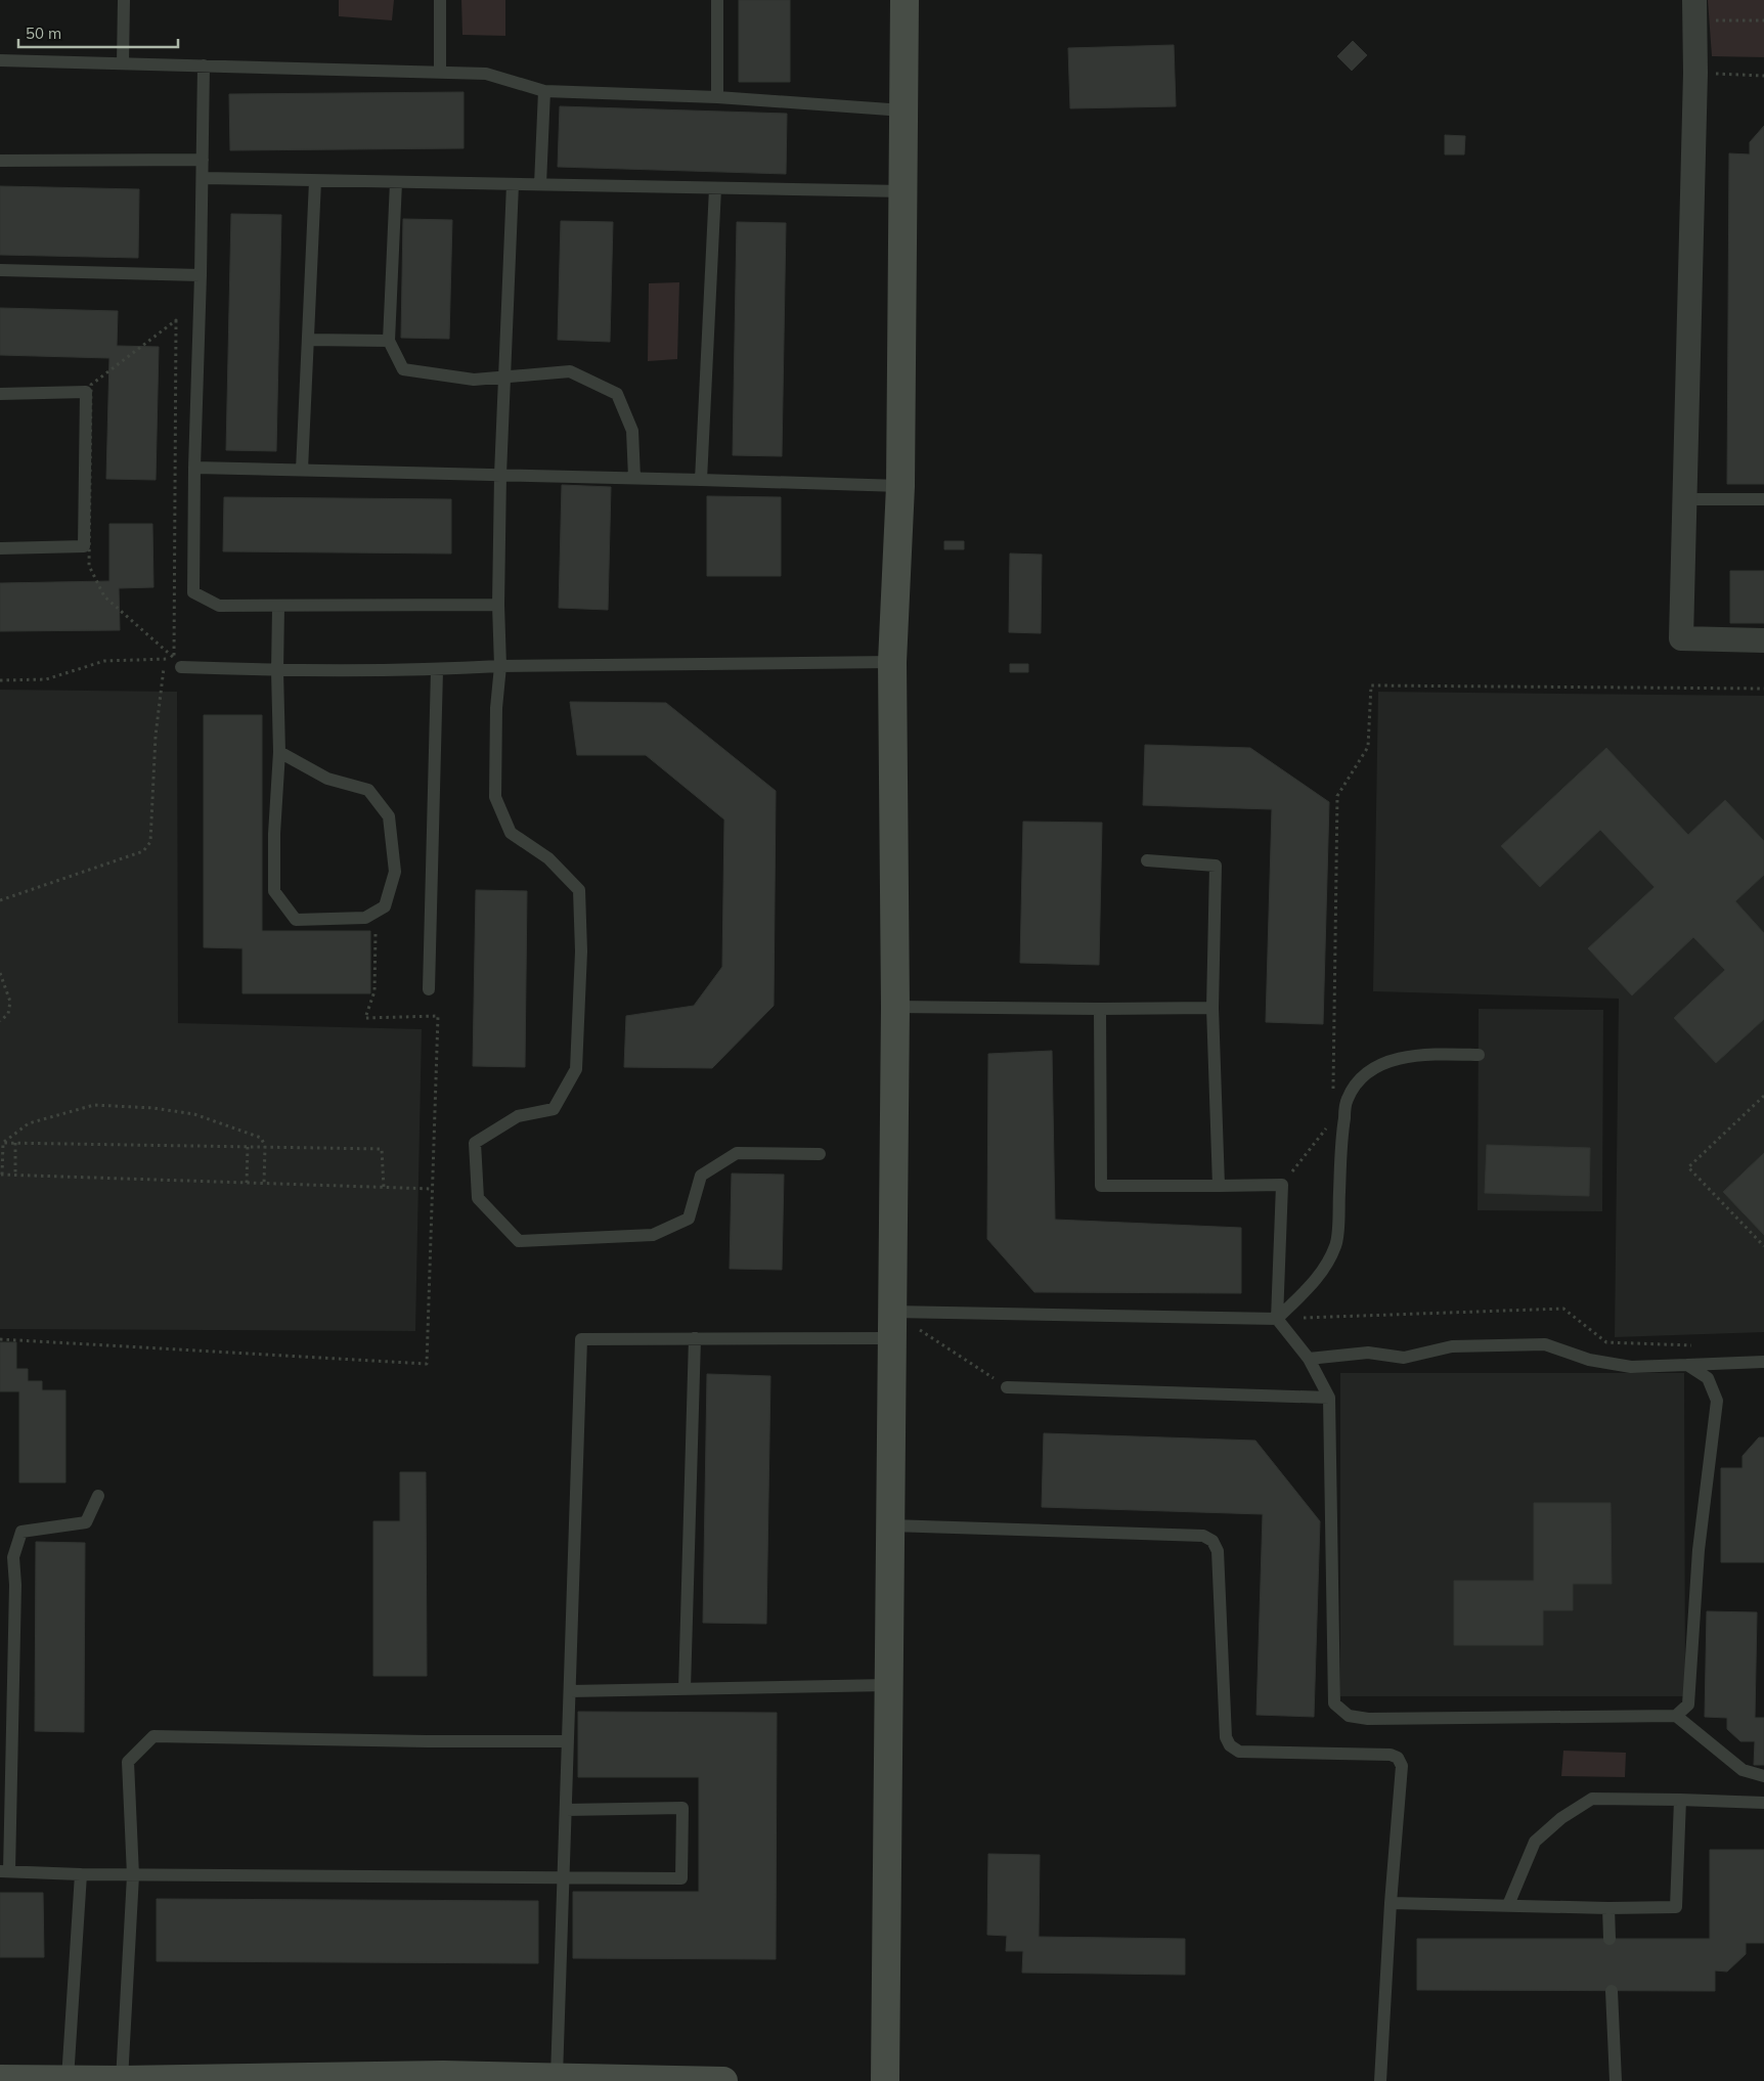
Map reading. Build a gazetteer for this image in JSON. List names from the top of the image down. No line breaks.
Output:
{"scale_bar":"50 m"}
